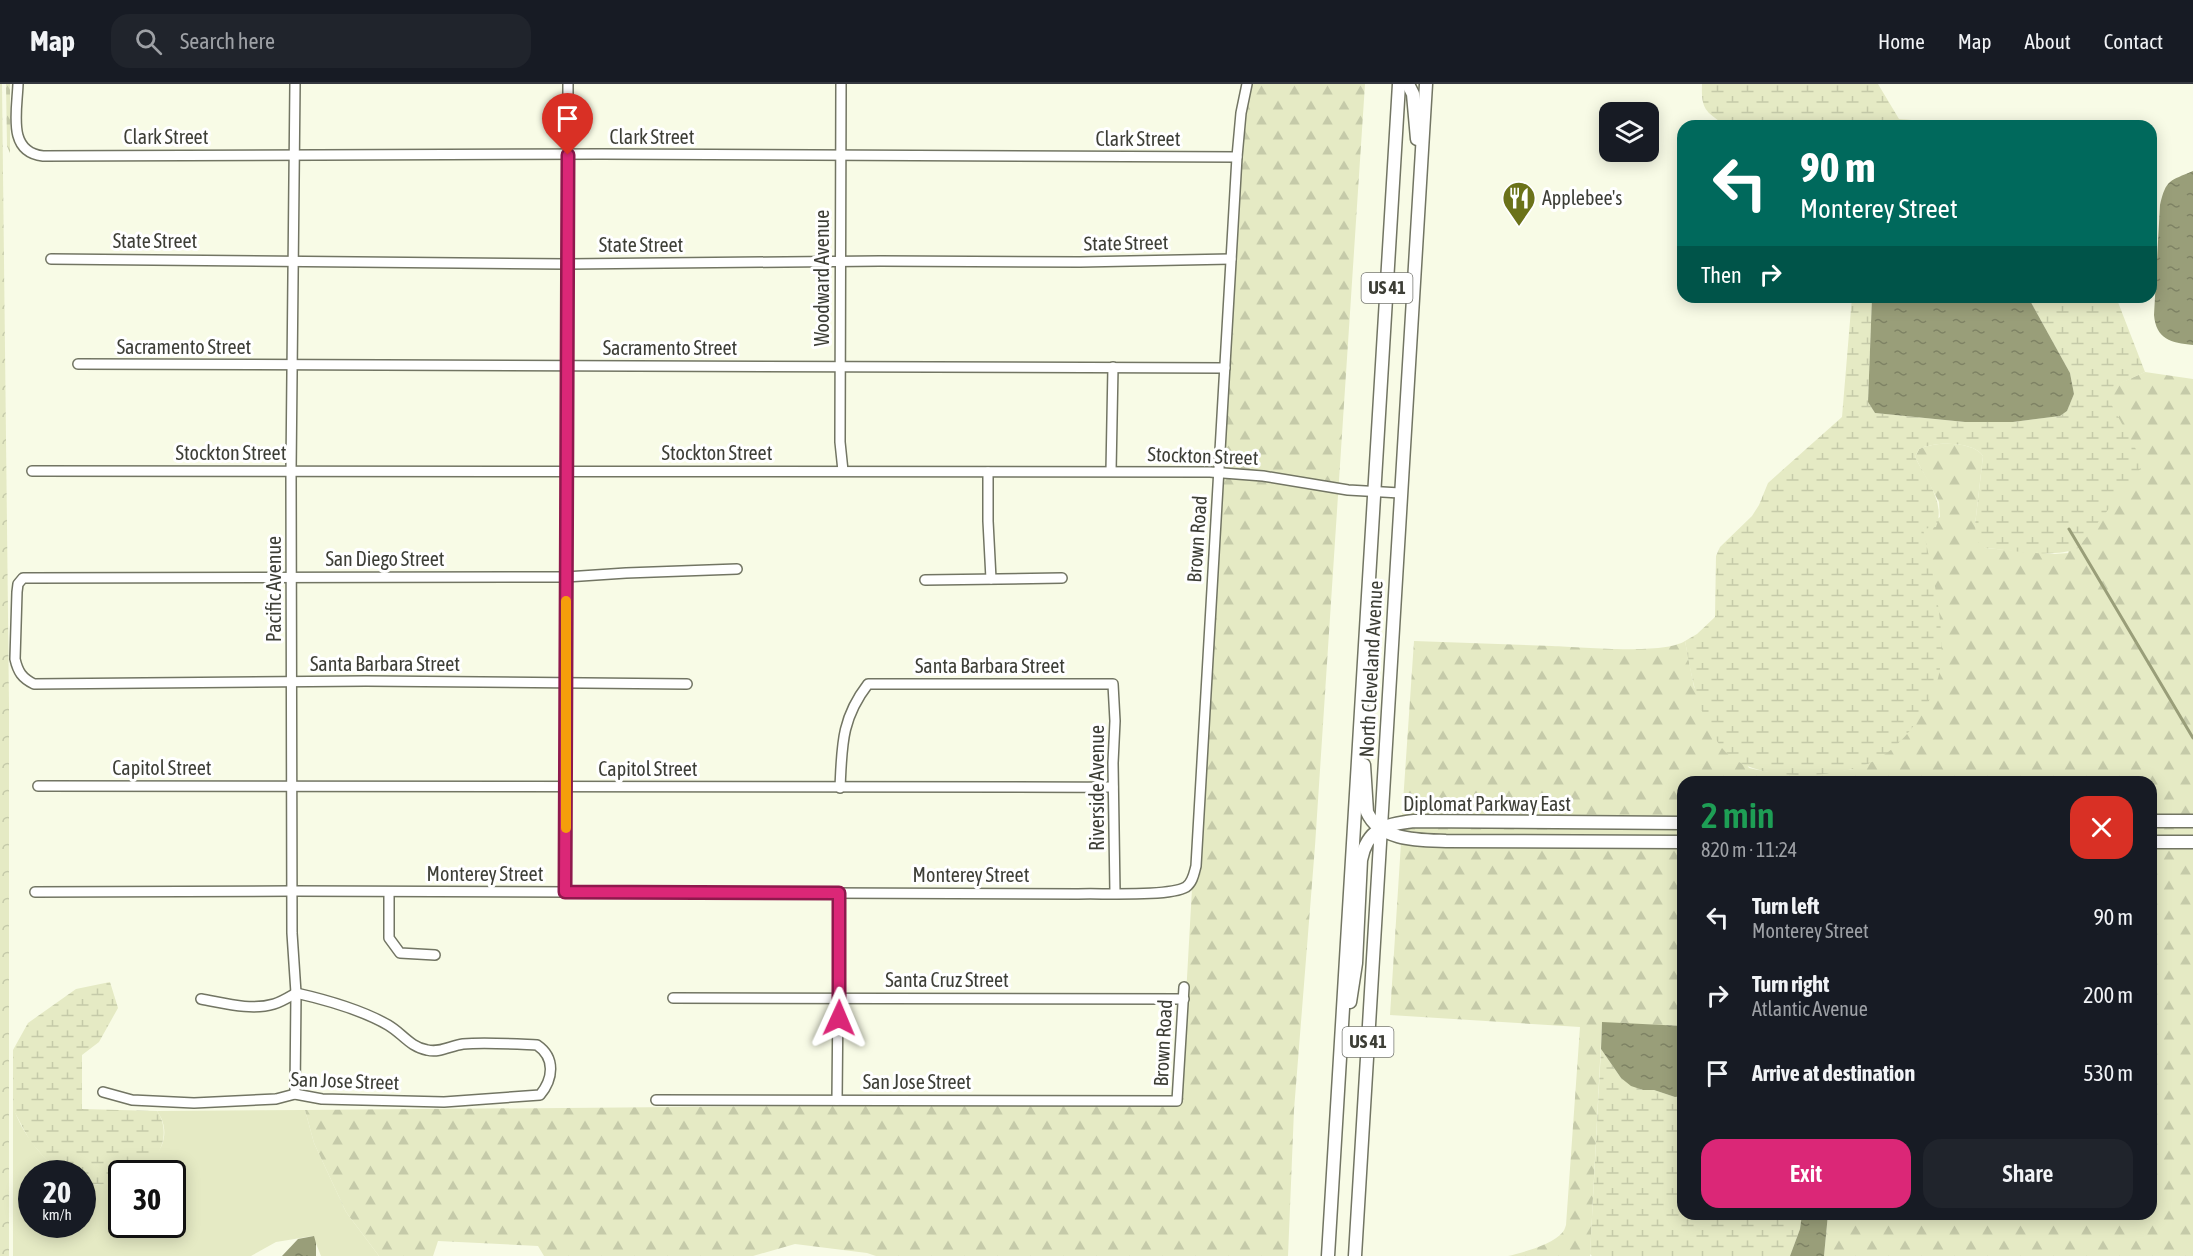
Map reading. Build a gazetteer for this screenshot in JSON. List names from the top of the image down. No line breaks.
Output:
{"streets":{"main road":["US 41","North Cleveland Avenue","Diplomat Parkway East"],"street":["Clark Street","State Street","Woodward Avenue","Sacramento Street","Stockton Street","Brown Road","San Diego Street","Pacific Avenue","Santa Barbara Street","Capitol Street","Riverside Avenue","Monterey Street","Santa Cruz Street","San Jose Street"]},"crossings":[["Clark Street","Woodward Avenue"],["Clark Street","Brown Road"],["Clark Street","Pacific Avenue"],["State Street","Woodward Avenue"],["State Street","Brown Road"],["State Street","Pacific Avenue"],["Woodward Avenue","Sacramento Street"],["Woodward Avenue","Stockton Street"],["Sacramento Street","Brown Road"],["Sacramento Street","Pacific Avenue"],["Stockton Street","Brown Road"],["Stockton Street","Pacific Avenue"],["Stockton Street","North Cleveland Avenue"],["Brown Road","Monterey Street"],["Brown Road","Santa Cruz Street"],["Brown Road","San Jose Street"],["San Diego Street","Pacific Avenue"],["San Diego Street","Santa Barbara Street"],["Pacific Avenue","Santa Barbara Street"],["Pacific Avenue","Capitol Street"],["Pacific Avenue","Monterey Street"],["Pacific Avenue","San Jose Street"],["Santa Barbara Street","Capitol Street"],["Santa Barbara Street","Riverside Avenue"],["North Cleveland Avenue","Diplomat Parkway East"],["Capitol Street","Riverside Avenue"],["Riverside Avenue","Monterey Street"]],"places":{"restaurant":["Applebee's"]},"page":{"header":"Map","search":"Search here","nav":["Home","Map","About","Contact"],"turn":["90 m","Monterey Street"],"then":"Then","heading":["2 min","820 m · 11:24"],"list":[{"name":"Turn left","note":"Monterey Street","value":"90 m"},{"name":"Turn right","note":"Atlantic Avenue","value":"200 m"},{"name":"Arrive at destination","value":"530 m"}],"buttons":["Exit","Share"],"speed":"20 km/h","limit":"30"}}
